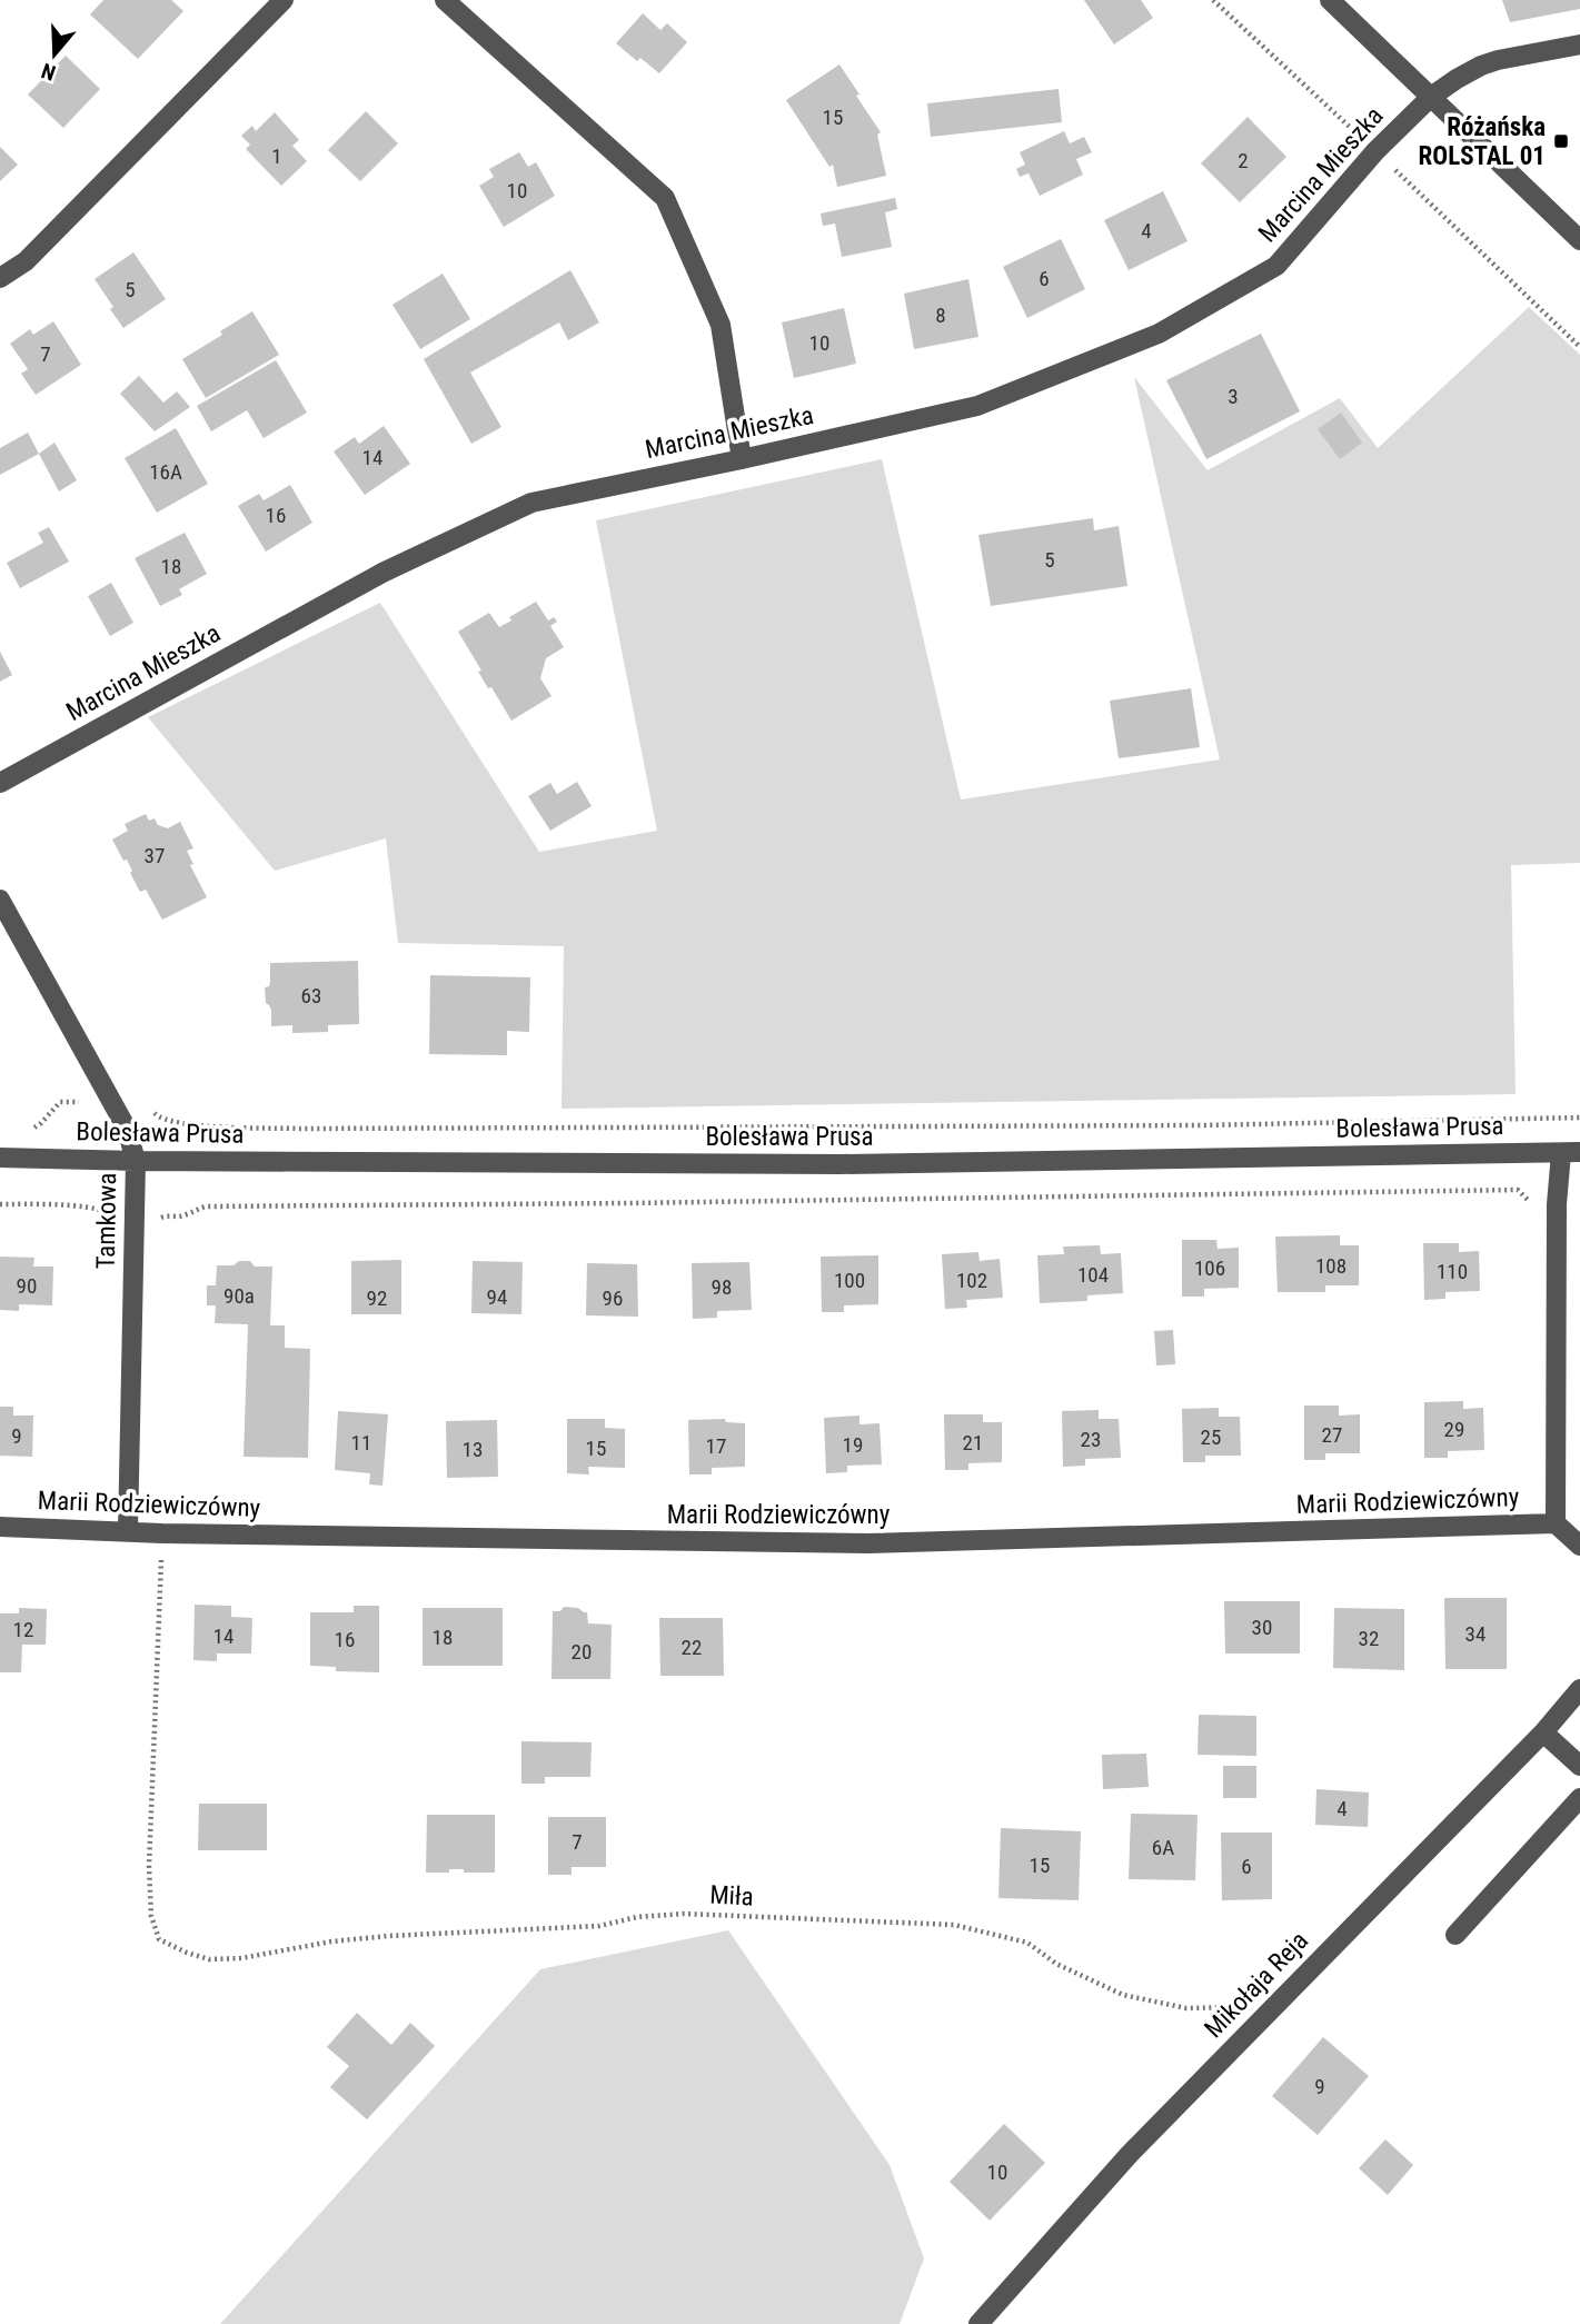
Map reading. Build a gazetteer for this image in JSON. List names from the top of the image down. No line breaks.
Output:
{"streets":{"street":["Marcina Mieszka","Bolesława Prusa","Tamkowa","Marii Rodziewiczówny","Mikołaja Reja"],"path":["Miła"]},"crossings":[["Bolesława Prusa","Tamkowa"],["Bolesława Prusa","Marii Rodziewiczówny"],["Tamkowa","Marii Rodziewiczówny"],["Marii Rodziewiczówny","Miła"]],"places":{"transit":["Różańska ROLSTAL 01"]},"house_numbers":["15","1","2","10","4","6","5","8","10","7","3","14","16A","16","5","18","37","63","108","106","110","104","100","102","90","98","90a","94","92","96","29","27","9","25","23","11","21","19","17","15","13","30","12","34","14","18","32","16","22","20","4","7","6A","15","6","9","10"],"north":"bottom"}
